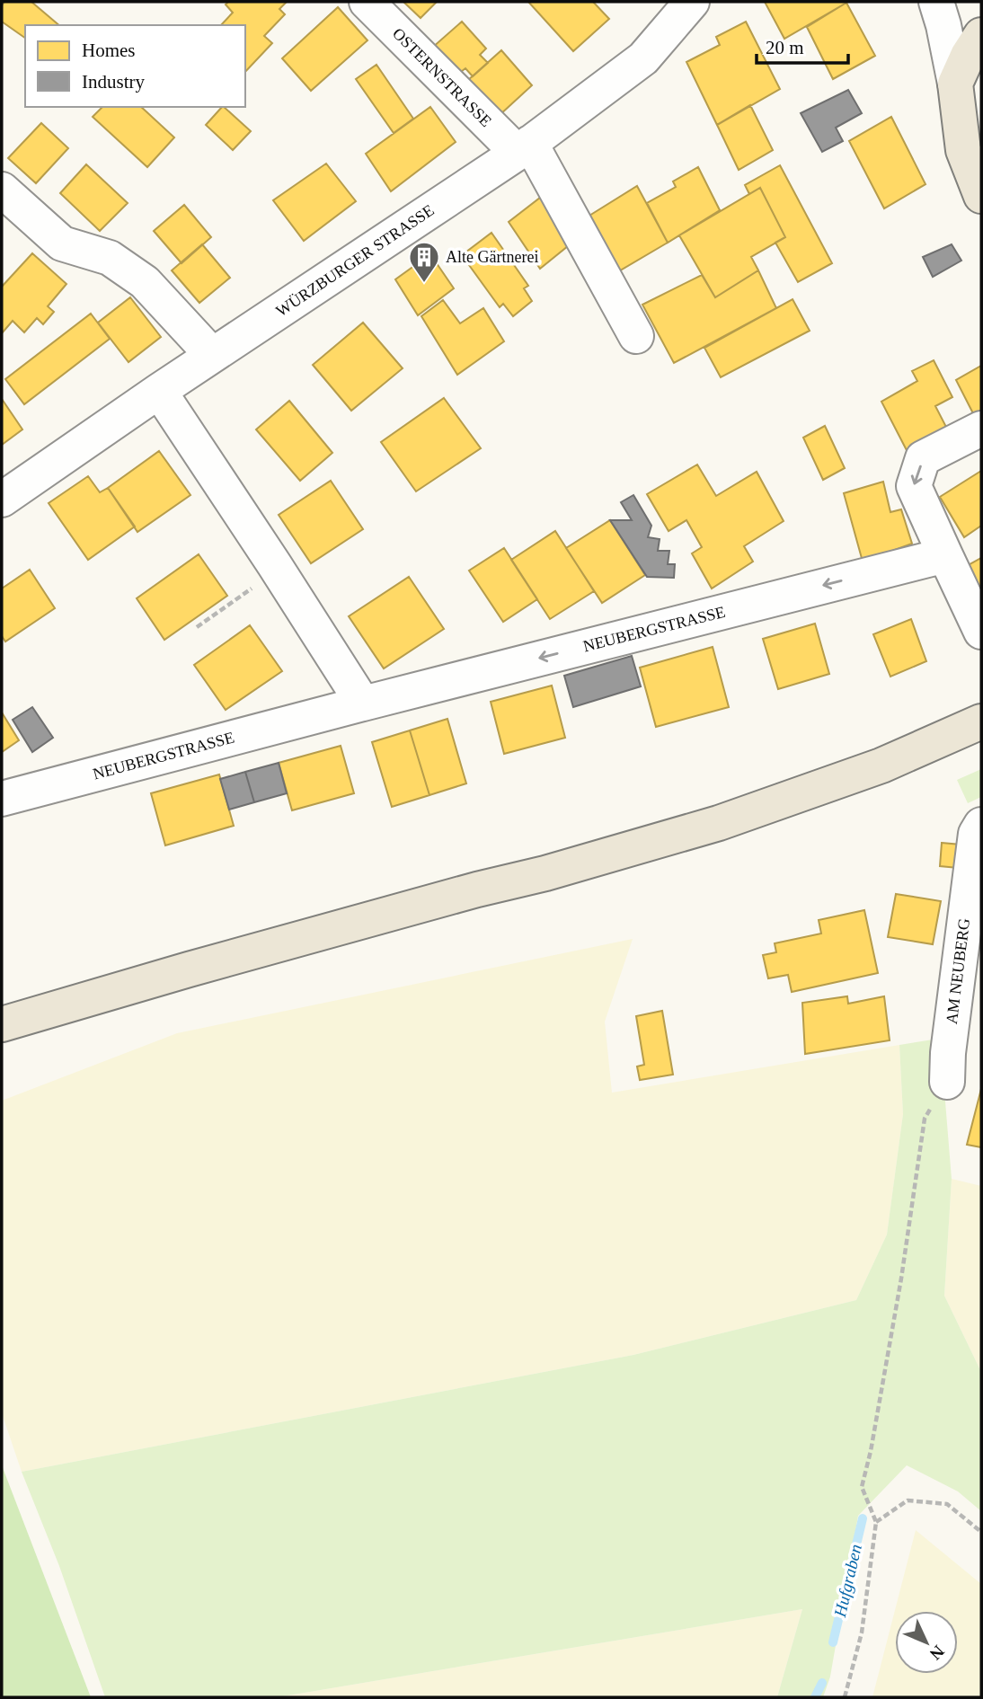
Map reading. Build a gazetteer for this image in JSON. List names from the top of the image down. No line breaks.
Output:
{"streets":{"street":["OSTERNSTRASSE","WÜRZBURGER STRASSE","NEUBERGSTRASSE","AM NEUBERG"]},"crossings":[["OSTERNSTRASSE","WÜRZBURGER STRASSE"]],"one_way":["NEUBERGSTRASSE"],"water":["Hufgraben"],"places":{"building":["Alte Gärtnerei"]},"legend":["Homes","Industry"],"scale_bar":"20 m","north":"bottom right"}
